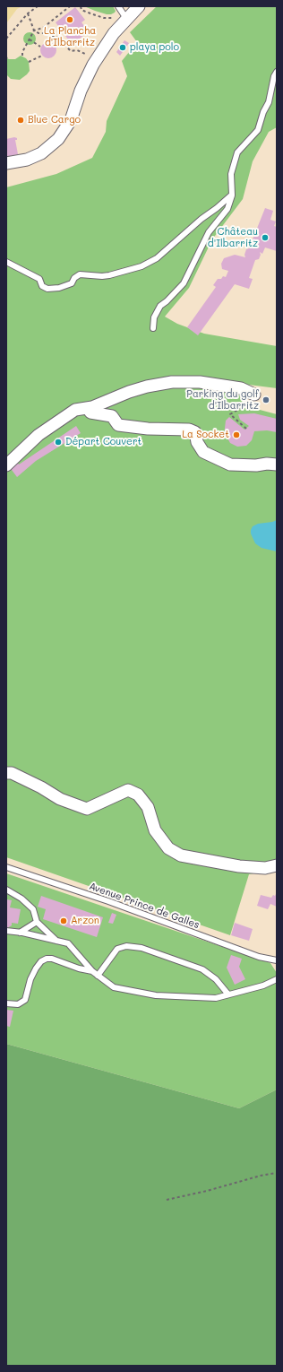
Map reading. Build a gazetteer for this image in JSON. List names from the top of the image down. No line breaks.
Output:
{"streets":{"lane":["Avenue Prince de Galles"]},"places":["La Plancha d'Ilbarritz","playa polo","Blue Cargo","Château d'Ilbarritz","Parking du golf d'Ilbarritz","La Socket","Départ Couvert","Arzon"]}
